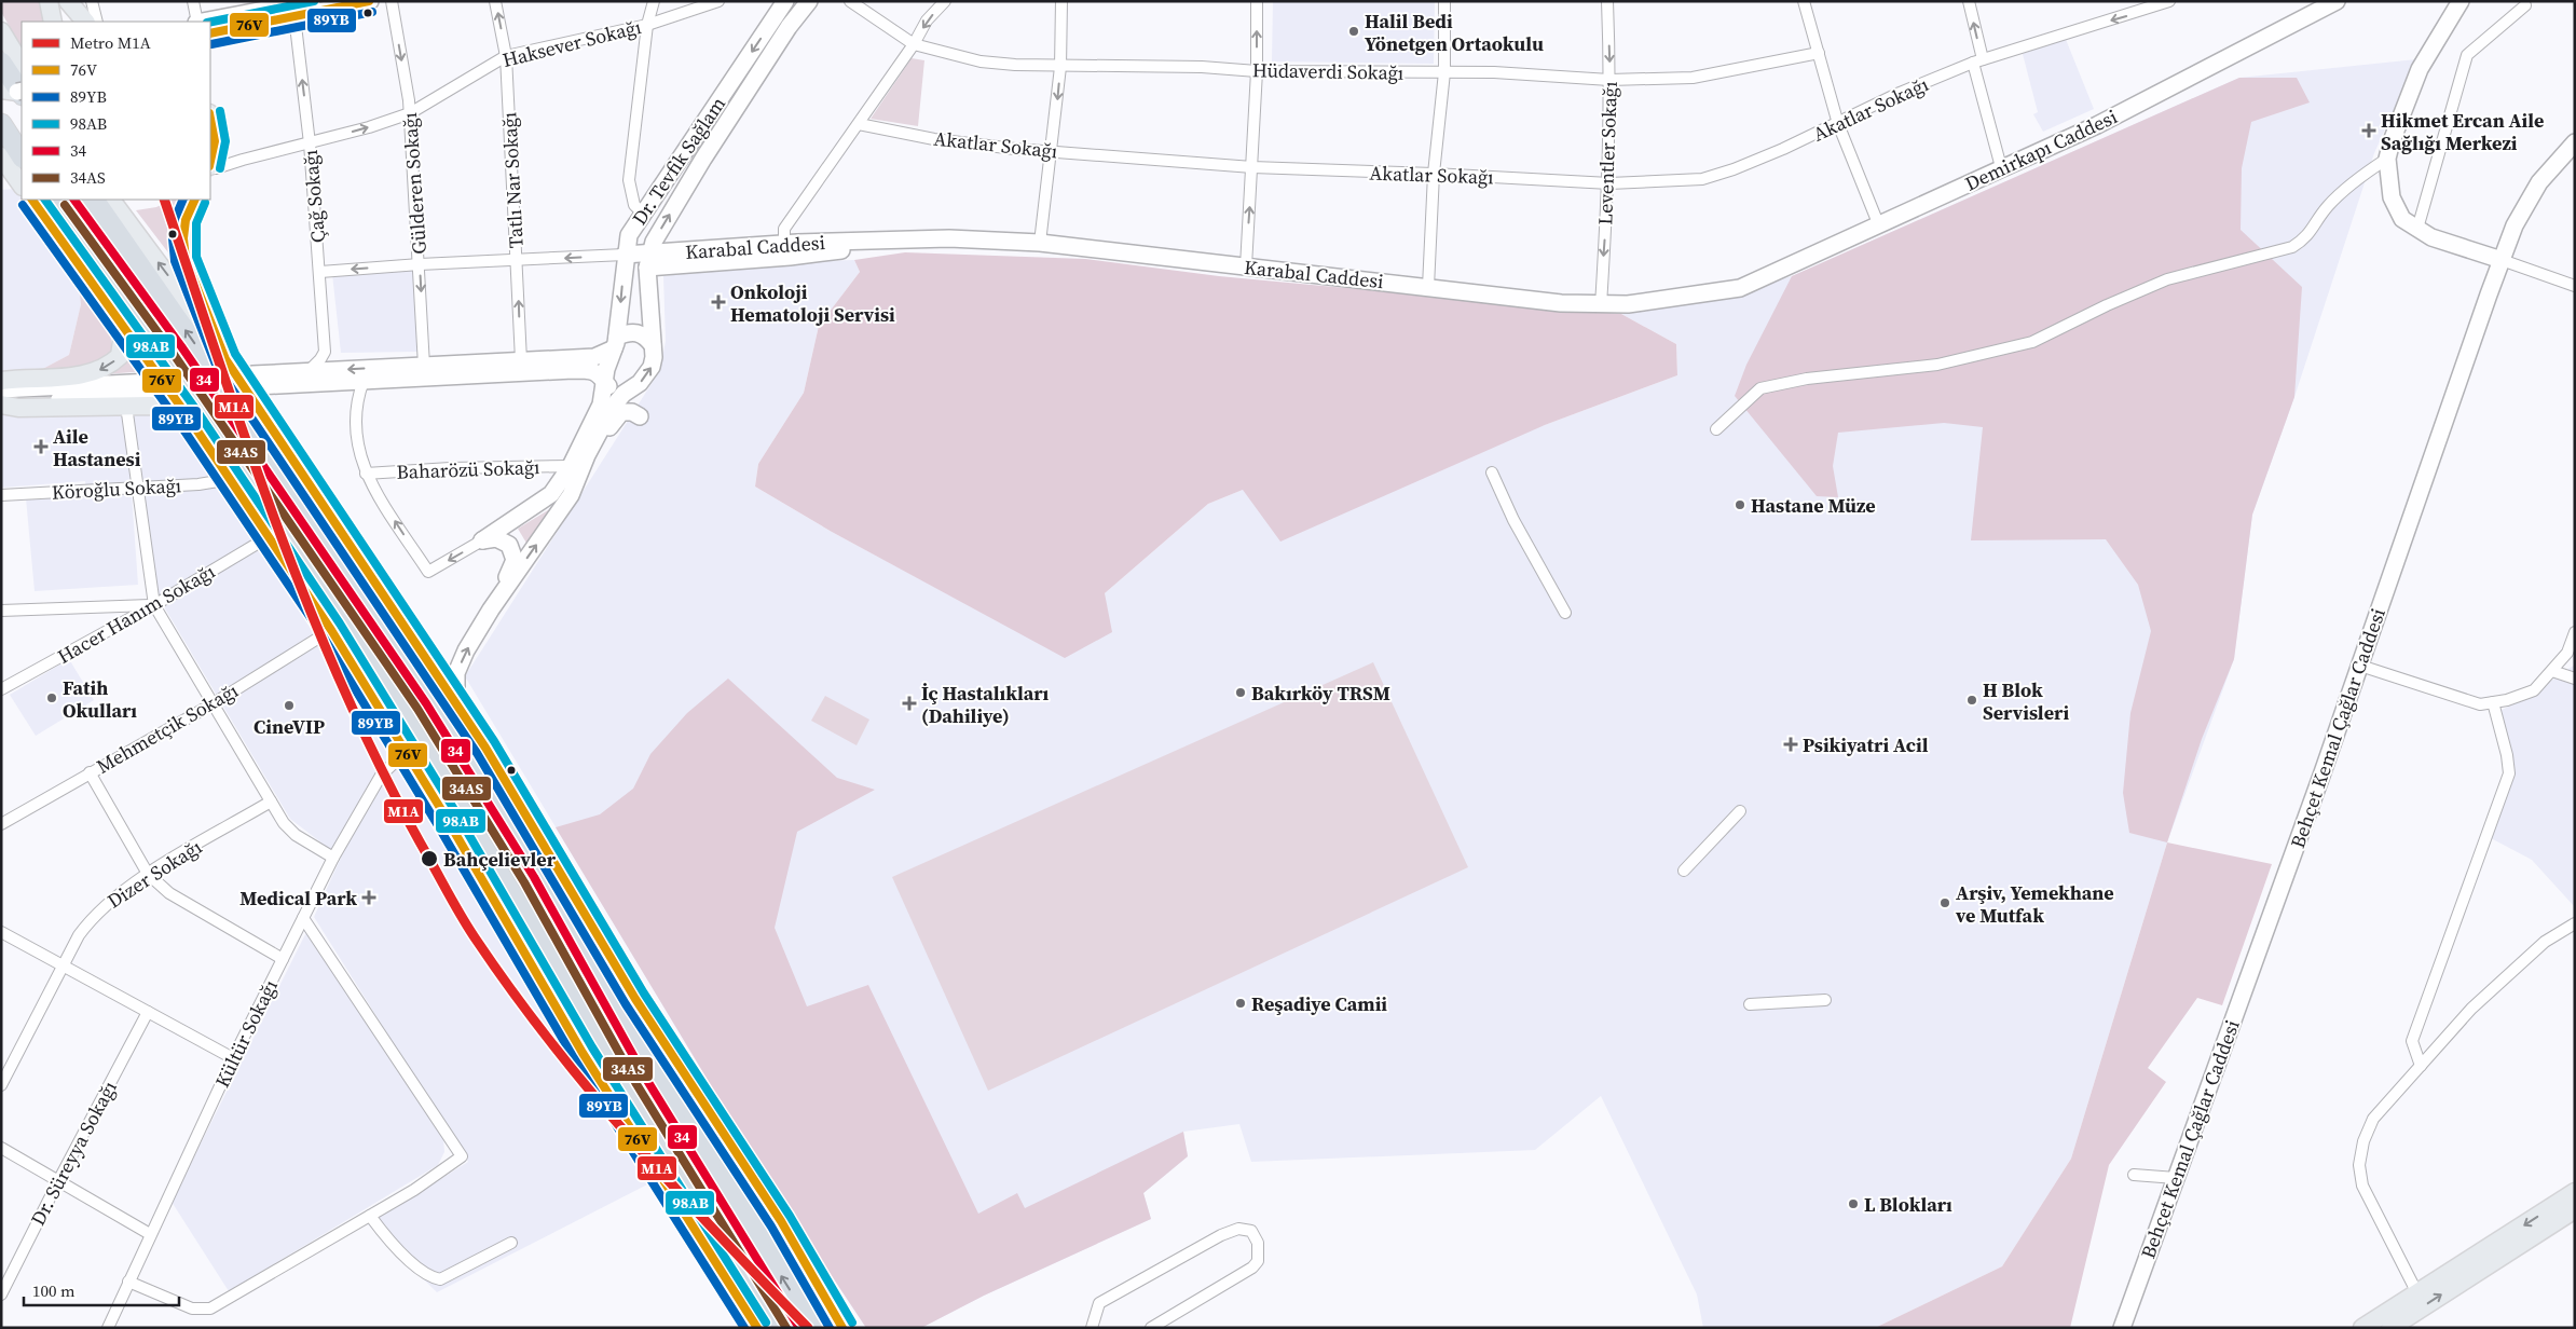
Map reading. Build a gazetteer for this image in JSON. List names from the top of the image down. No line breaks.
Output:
{"streets":{"main road":["Demirkapı Caddesi","Dr. Tevfik Sağlam","Karabal Caddesi","Behçet Kemal Çağlar Caddesi"],"street":["Haksever Sokağı","Hüdaverdi Sokağı","Akatlar Sokağı","Leventler Sokağı","Tatlı Nar Sokağı","Gülderen Sokağı","Çağ Sokağı","Baharözü Sokağı","Köroğlu Sokağı","Hacer Hanım Sokağı","Mehmetçik Sokağı","Dizer Sokağı","Kültür Sokağı","Dr. Süreyya Sokağı"]},"crossings":[["Haksever Sokağı","Tatlı Nar Sokağı"],["Haksever Sokağı","Gülderen Sokağı"],["Haksever Sokağı","Çağ Sokağı"],["Hüdaverdi Sokağı","Leventler Sokağı"],["Akatlar Sokağı","Leventler Sokağı"],["Demirkapı Caddesi","Karabal Caddesi"],["Leventler Sokağı","Karabal Caddesi"],["Dr. Tevfik Sağlam","Karabal Caddesi"]],"one_way":["Leventler Sokağı","Tatlı Nar Sokağı","Gülderen Sokağı","Çağ Sokağı"],"places":{"other":["Halil Bedi Yönetgen Ortaokulu","Hastane Müze","Bakırköy TRSM","Fatih Okulları","H Blok Servisleri","CineVIP","Bahçelievler","Arşiv, Yemekhane ve Mutfak","Reşadiye Camii","L Blokları"],"health":["Hikmet Ercan Aile Sağlığı Merkezi","Onkoloji Hematoloji Servisi","Aile Hastanesi","İç Hastalıkları (Dahiliye)","Psikiyatri Acil","Medical Park"]},"lines":["transit line 76V","transit line 98AB","transit line 89YB","metro line M1A","transit line 34","transit line 34AS"],"legend":["Metro M1A","76V","89YB","98AB","34","34AS"],"scale_bar":"100 m"}
